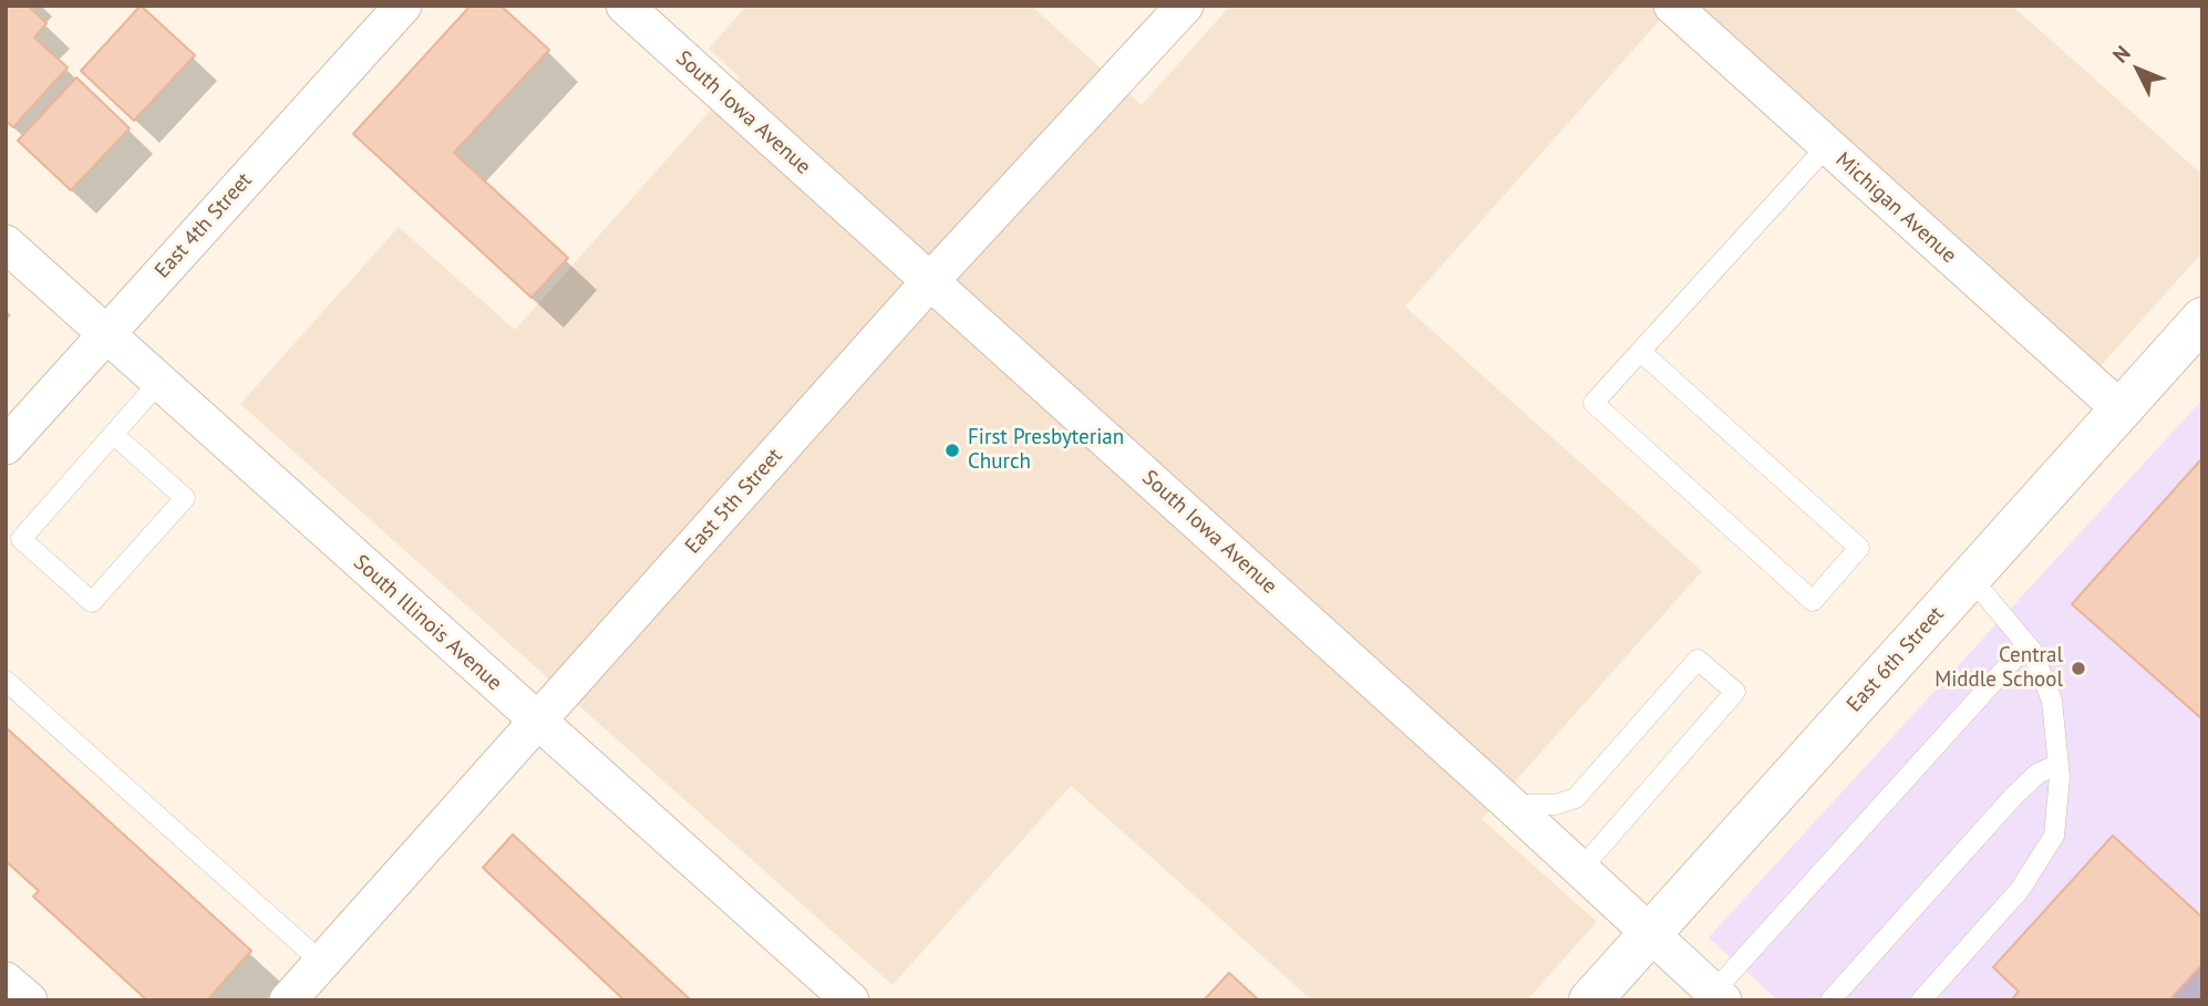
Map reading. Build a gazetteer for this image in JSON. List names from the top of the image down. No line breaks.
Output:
{"streets":{"street":["South Iowa Avenue","Michigan Avenue","East 4th Street","East 5th Street","South Illinois Avenue","East 6th Street"]},"crossings":[["South Iowa Avenue","East 5th Street"],["South Iowa Avenue","East 6th Street"],["Michigan Avenue","East 6th Street"],["East 4th Street","South Illinois Avenue"],["East 5th Street","South Illinois Avenue"]],"places":["First Presbyterian Church","Central Middle School"],"north":"top left"}
